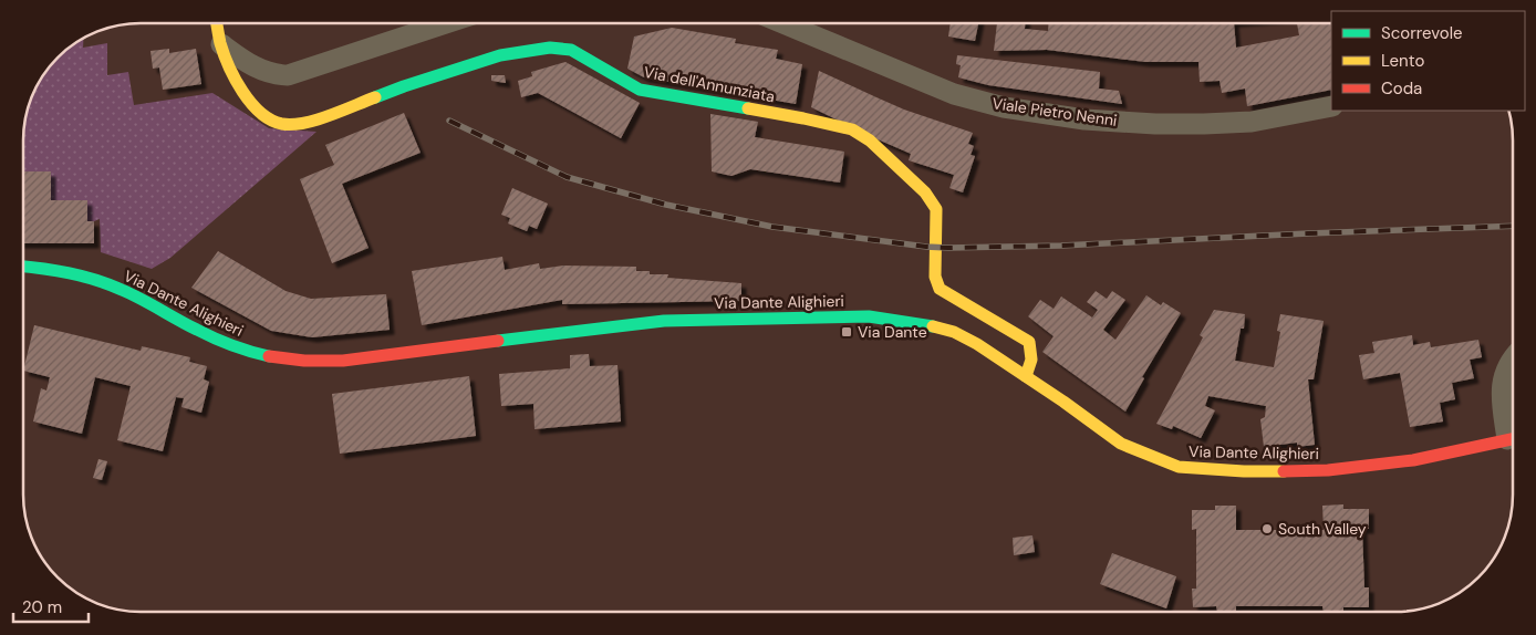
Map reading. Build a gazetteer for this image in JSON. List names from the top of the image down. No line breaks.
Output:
{"streets":{"street":["Via dell'Annunziata","Viale Pietro Nenni","Via Dante Alighieri"]},"crossings":[["Via dell'Annunziata","Via Dante Alighieri"]],"places":{"transit":["Via Dante"],"other":["South Valley"]},"legend":["Scorrevole","Lento","Coda"],"scale_bar":"20 m"}
